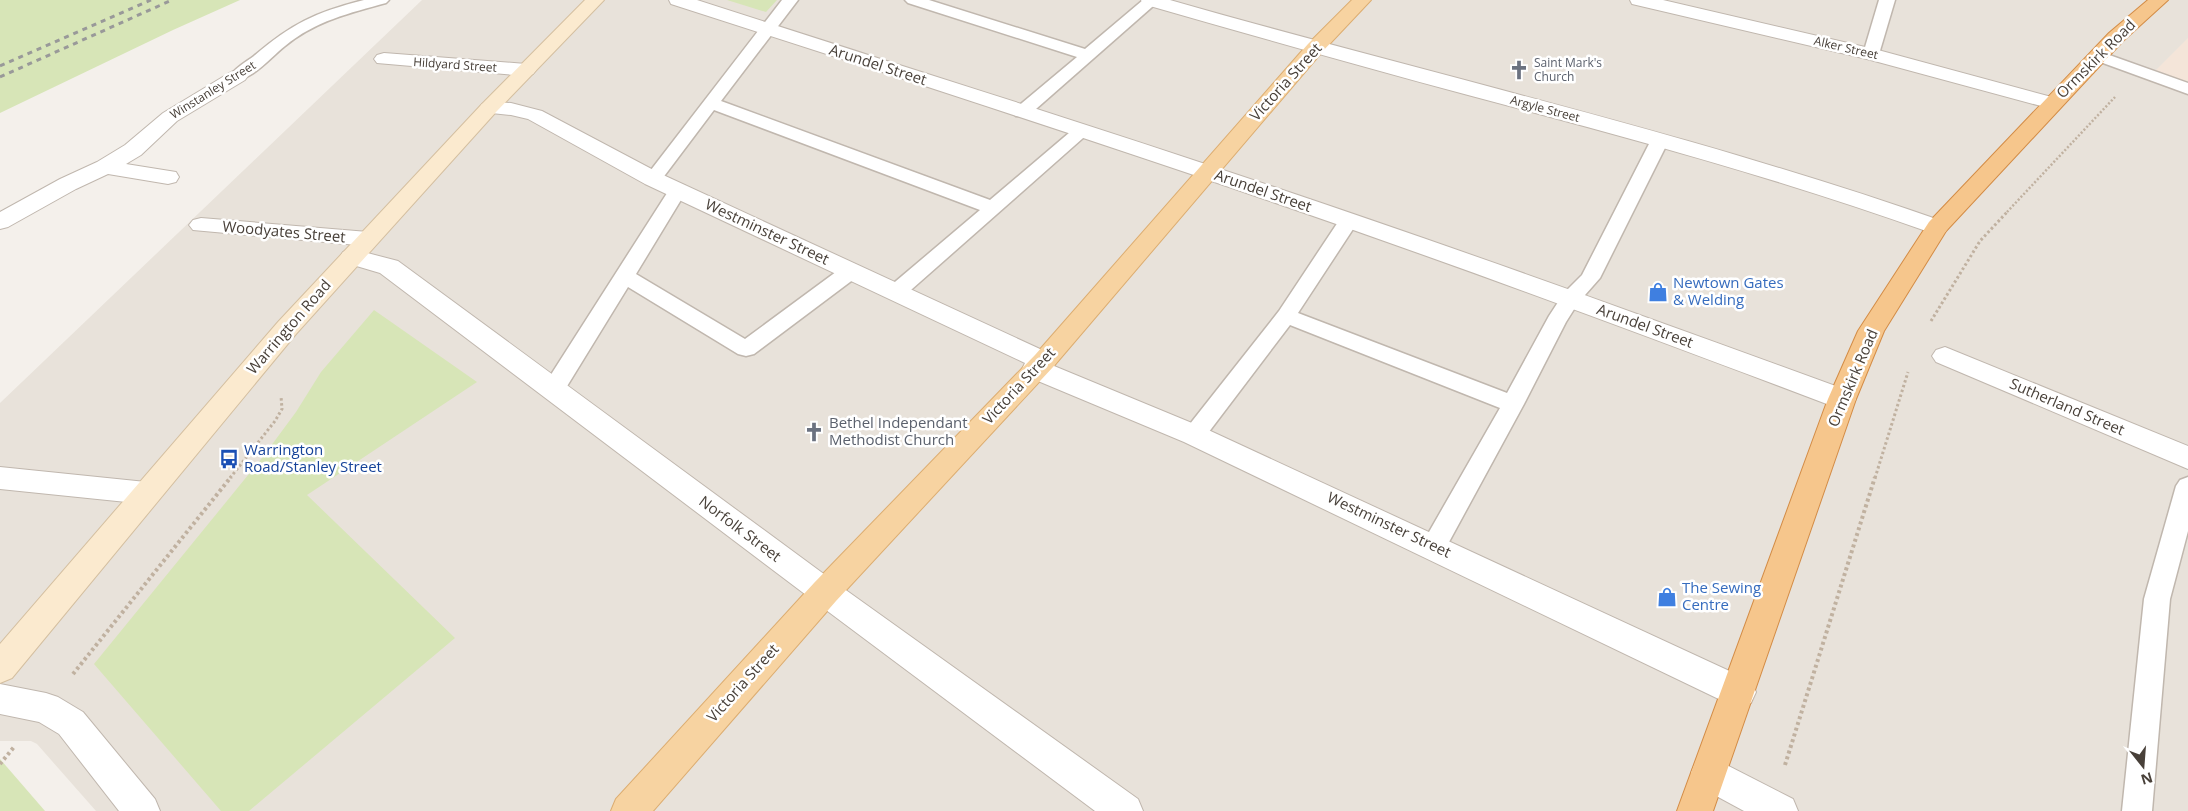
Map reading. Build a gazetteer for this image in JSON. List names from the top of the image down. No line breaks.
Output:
{"streets":{"highway":["Ormskirk Road"],"main road":["Victoria Street","Warrington Road"],"street":["Alker Street","Hildyard Street","Arundel Street","Winstanley Street","Argyle Street","Woodyates Street","Westminster Street","Sutherland Street","Norfolk Street"]},"crossings":[["Alker Street","Ormskirk Road"],["Ormskirk Road","Arundel Street"],["Ormskirk Road","Argyle Street"],["Ormskirk Road","Westminster Street"],["Hildyard Street","Warrington Road"],["Arundel Street","Victoria Street"],["Victoria Street","Argyle Street"],["Victoria Street","Westminster Street"],["Victoria Street","Norfolk Street"],["Woodyates Street","Warrington Road"],["Woodyates Street","Norfolk Street"],["Westminster Street","Warrington Road"],["Warrington Road","Norfolk Street"]],"places":{"church":["Saint Mark's Church","Bethel Independant Methodist Church"],"shop":["Newtown Gates & Welding","The Sewing Centre"],"bus stop":["Warrington Road/Stanley Street"]},"north":"bottom"}
